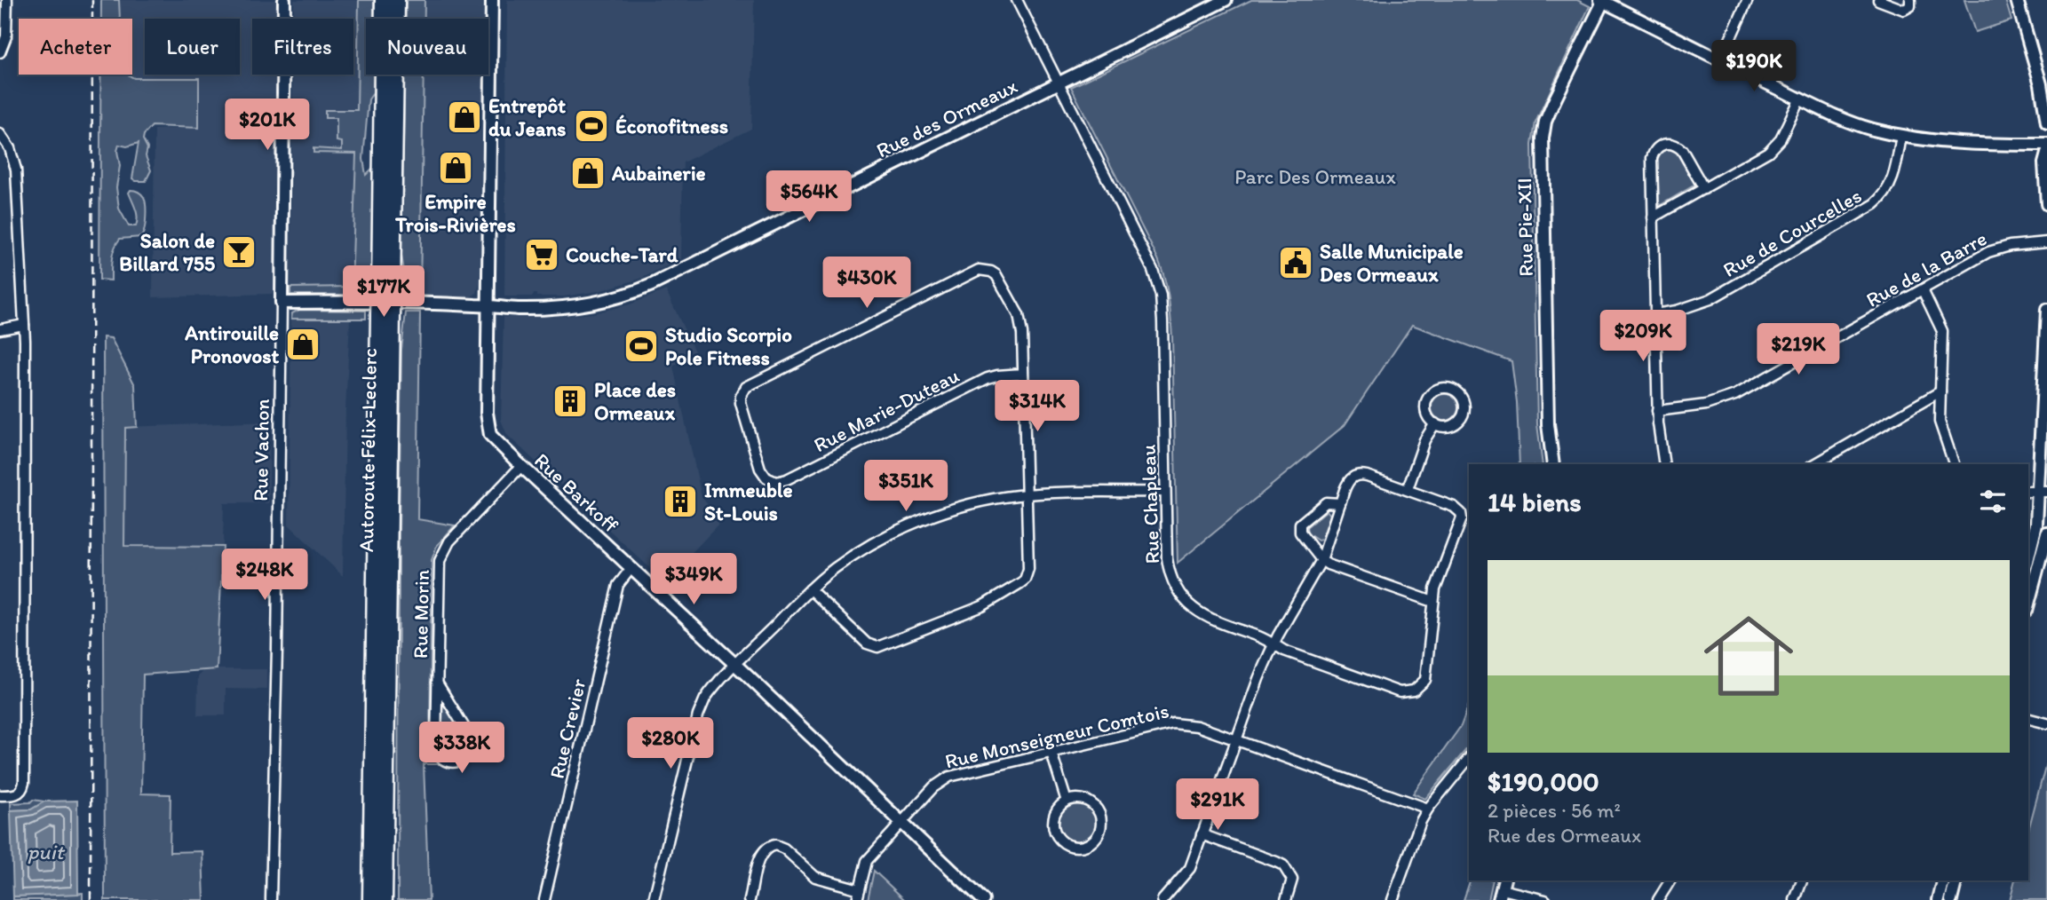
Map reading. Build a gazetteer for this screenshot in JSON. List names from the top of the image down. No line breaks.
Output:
{"streets":{"highway":["Autoroute Félix-Leclerc"],"street":["Rue des Ormeaux","Rue Pie-XII","Rue de Courcelles","Rue de la Barre","Rue Marie-Duteau","Rue Vachon","Rue Barkoff","Rue Chapleau","Rue Morin","Rue Crevier","Rue Monseigneur Comtois"]},"crossings":[["Rue des Ormeaux","Rue Vachon"],["Rue des Ormeaux","Rue Barkoff"],["Rue des Ormeaux","Rue Chapleau"],["Rue Barkoff","Rue Morin"],["Rue Barkoff","Rue Crevier"],["Rue Barkoff","Rue Monseigneur Comtois"],["Rue Chapleau","Rue Monseigneur Comtois"]],"water":["puit"],"parks":["Parc Des Ormeaux"],"places":{"shop":["Entrepôt du Jeans","Empire Trois-Rivières","Aubainerie","Antirouille Pronovost"],"sports":["Éconofitness","Studio Scorpio Pole Fitness"],"bar":["Salon de Billard 755"],"supermarket":["Couche-Tard"],"public building":["Salle Municipale Des Ormeaux"],"building":["Place des Ormeaux","Immeuble St-Louis"]},"page":{"chip":["Acheter","Louer","Filtres","Nouveau"],"price":["$190K","$201K","$564K","$430K","$177K","$209K","$219K","$314K","$351K","$248K","$349K","$280K","$338K","$291K"],"heading":"14 biens","list":[{"name":"$190,000","note":"2 pièces · 56 m² · Rue des Ormeaux"}]}}
